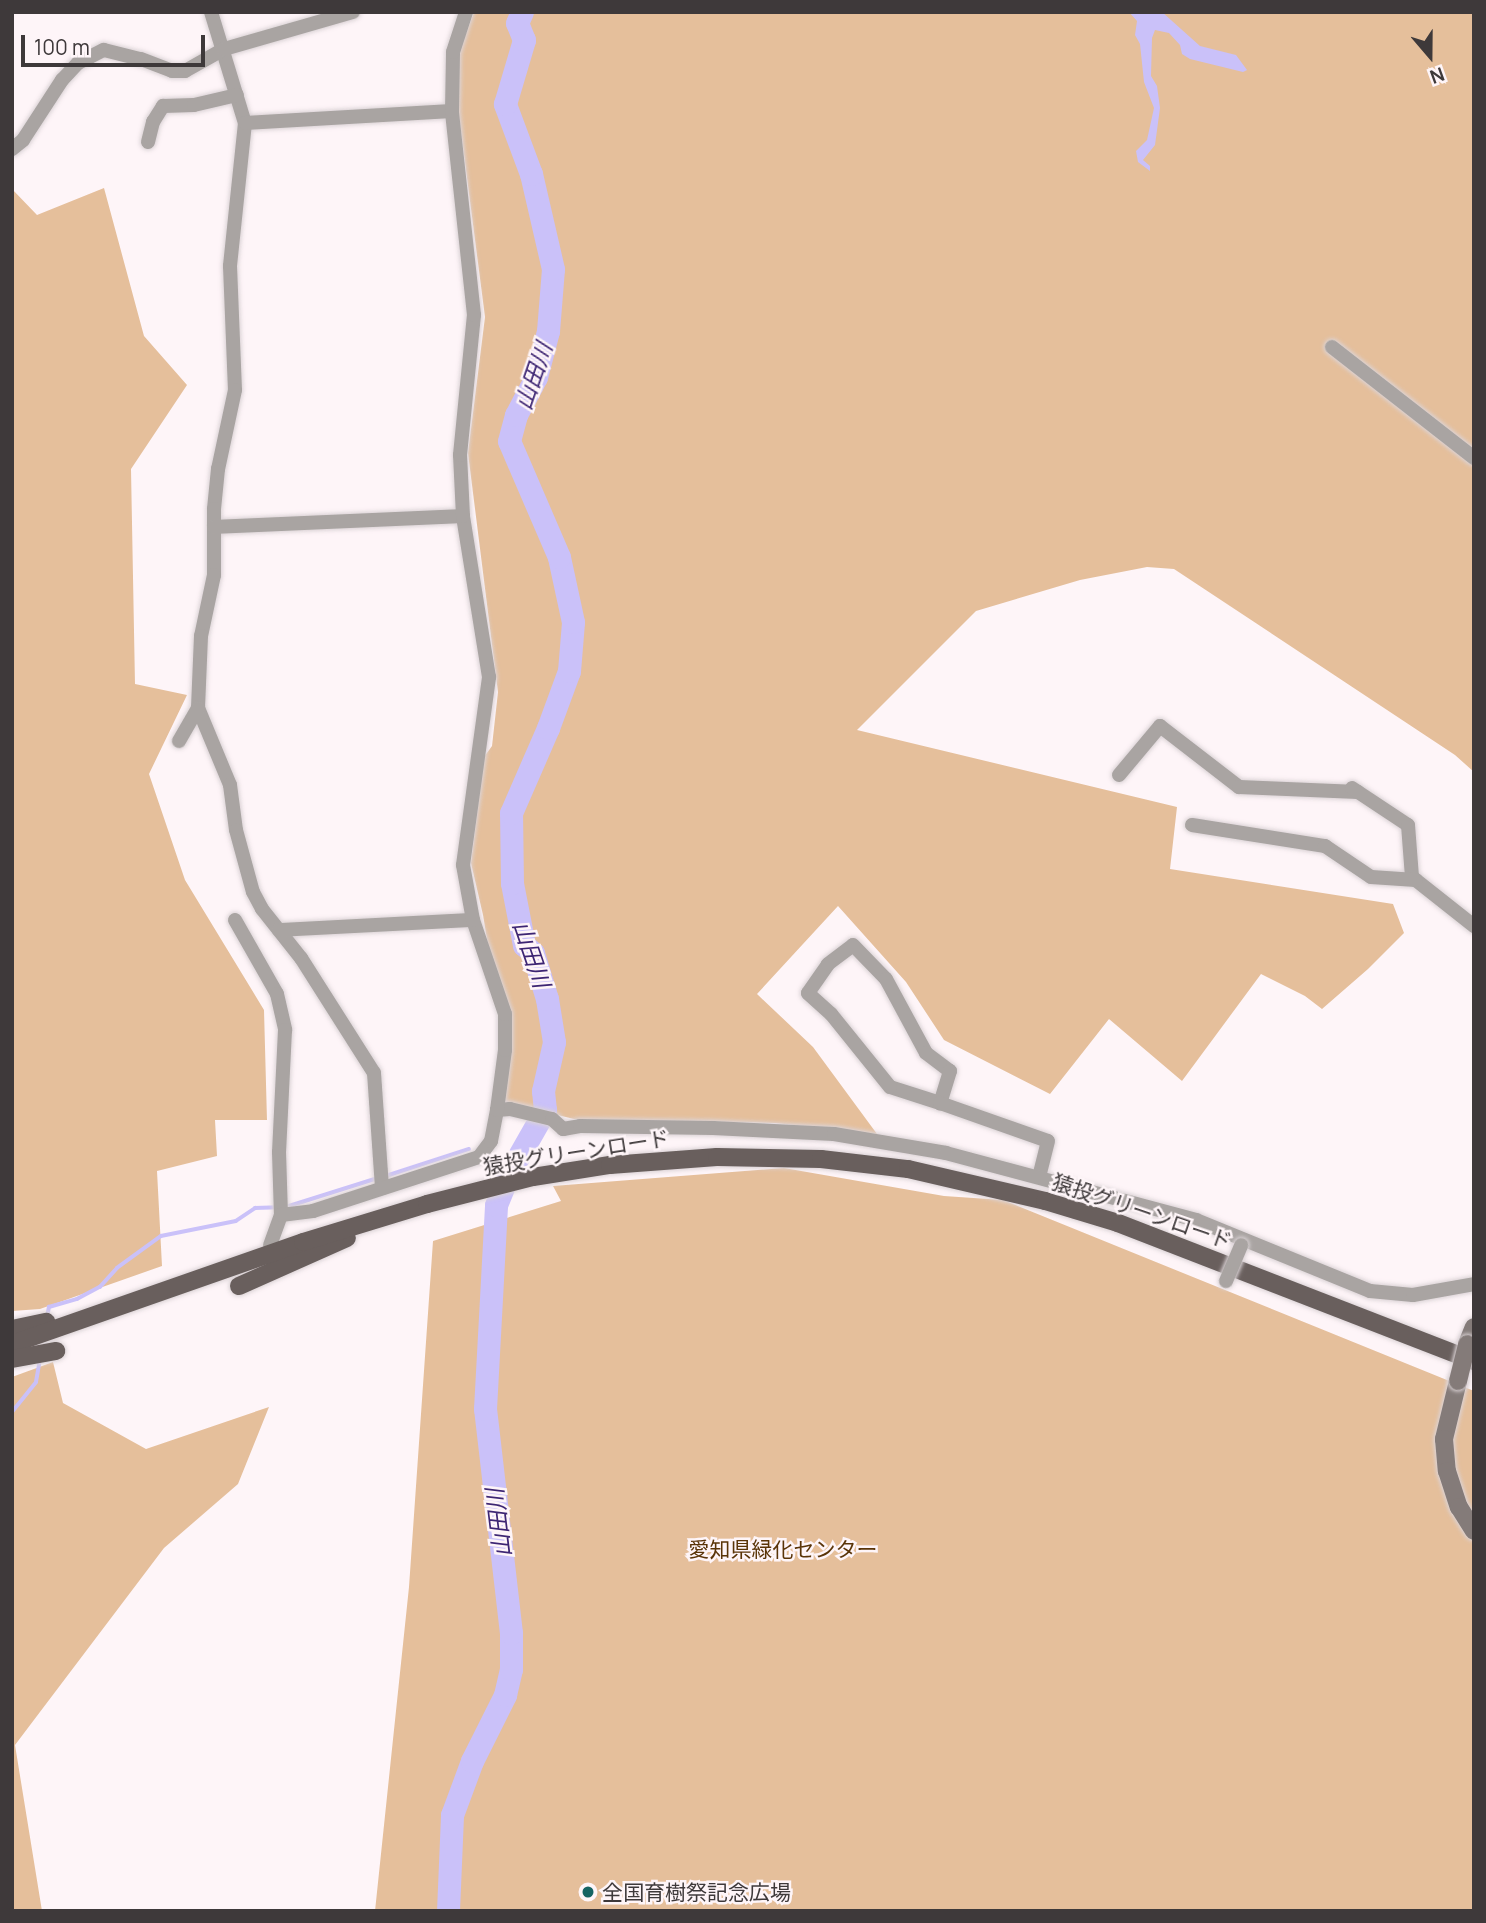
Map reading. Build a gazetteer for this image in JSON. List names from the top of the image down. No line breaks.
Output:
{"streets":{"main road":["猿投グリーンロード"]},"water":["山田川"],"parks":["愛知県緑化センター"],"places":["全国育樹祭記念広場"],"scale_bar":"100 m","north":"bottom"}
